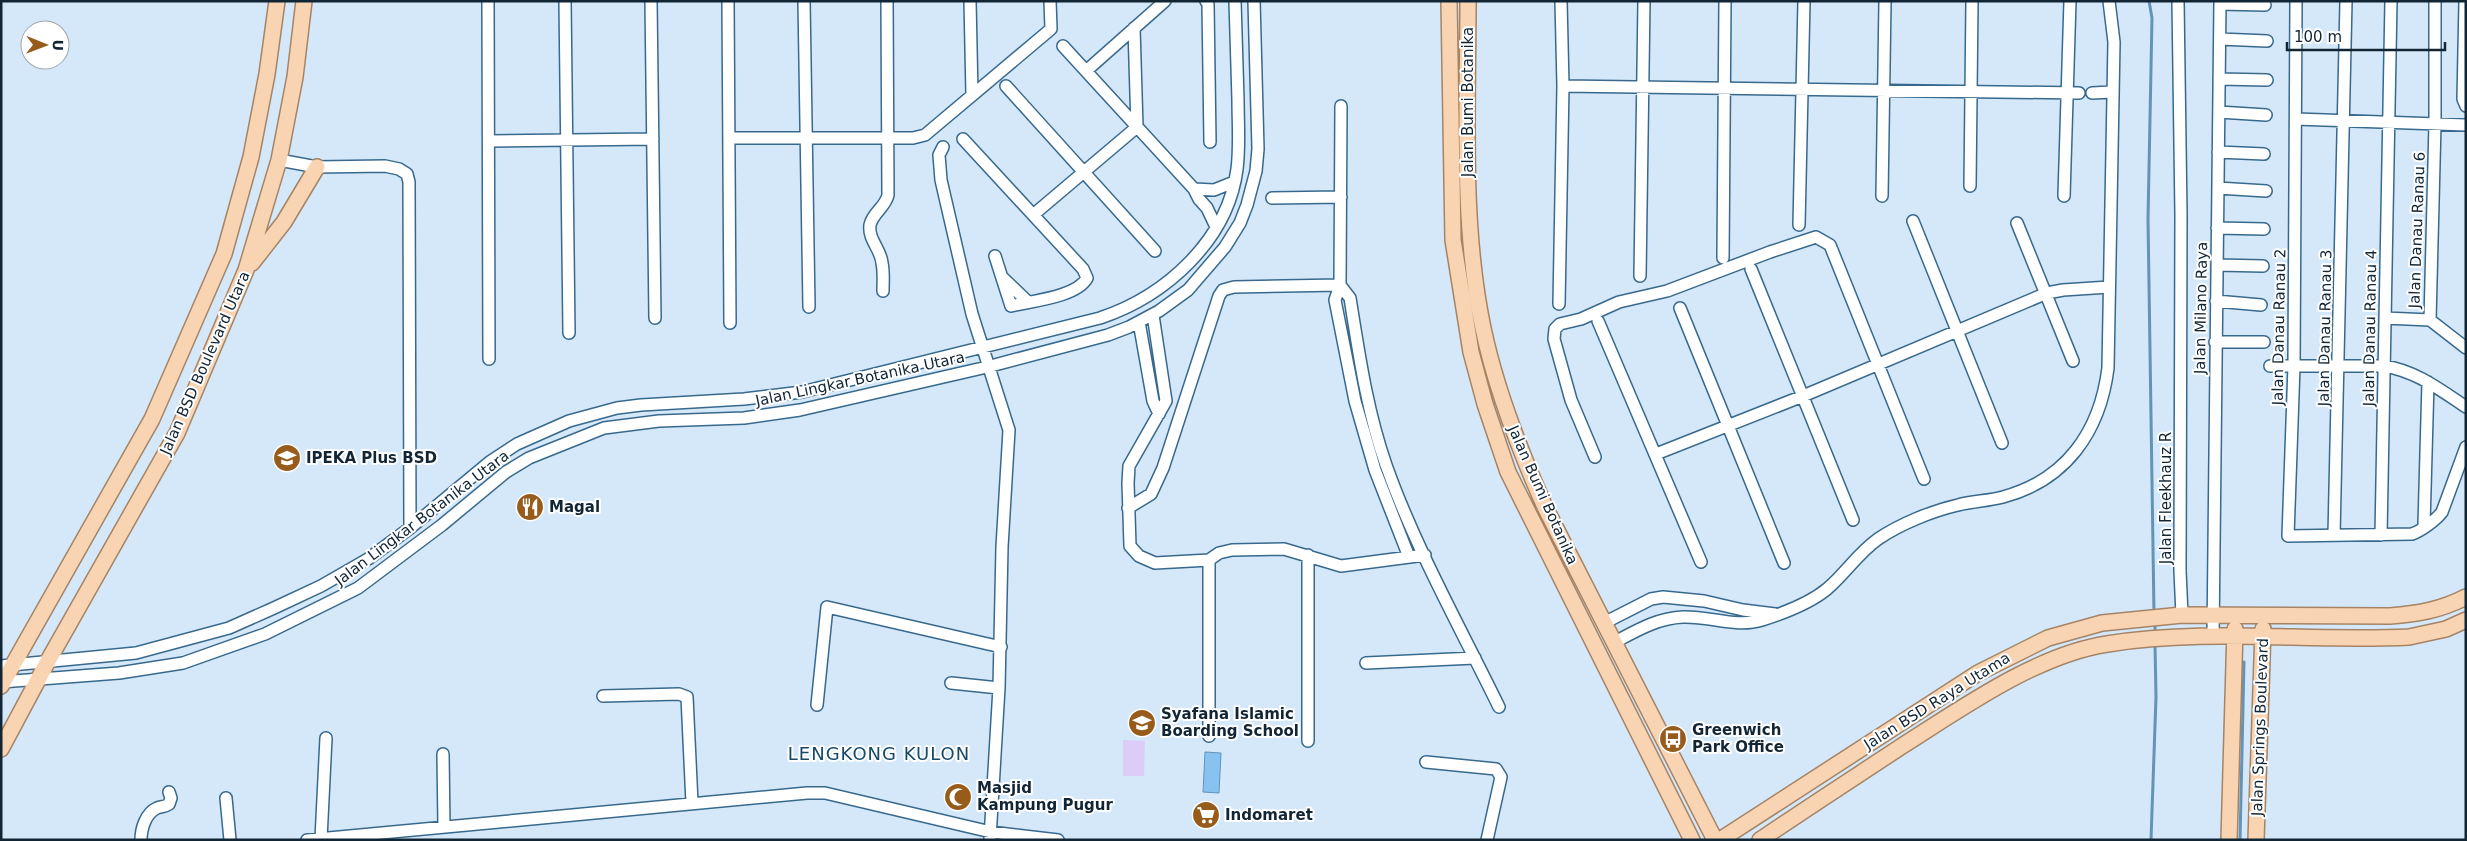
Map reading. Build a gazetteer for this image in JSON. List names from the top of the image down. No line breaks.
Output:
{"streets":{"main road":["Jalan Bumi Botanika","Jalan BSD Boulevard Utara","Jalan BSD Raya Utama","Jalan Springs Boulevard"],"street":["Jalan Danau Ranau 6","Jalan Milano Raya","Jalan Danau Ranau 2","Jalan Danau Ranau 3","Jalan Danau Ranau 4","Jalan Lingkar Botanika Utara","Jalan Fleekhauz R"]},"crossings":[["Jalan Milano Raya","Jalan BSD Raya Utama"],["Jalan Danau Ranau 2","Jalan Danau Ranau 3"],["Jalan BSD Boulevard Utara","Jalan Lingkar Botanika Utara"],["Jalan Fleekhauz R","Jalan BSD Raya Utama"],["Jalan BSD Raya Utama","Jalan Springs Boulevard"]],"districts":["LENGKONG KULON"],"places":{"school or university":["IPEKA Plus BSD","Syafana Islamic Boarding School"],"restaurant":["Magal"],"bus stop":["Greenwich Park Office"],"mosque":["Masjid Kampung Pugur"],"supermarket":["Indomaret"]},"scale_bar":"100 m","north":"right"}
